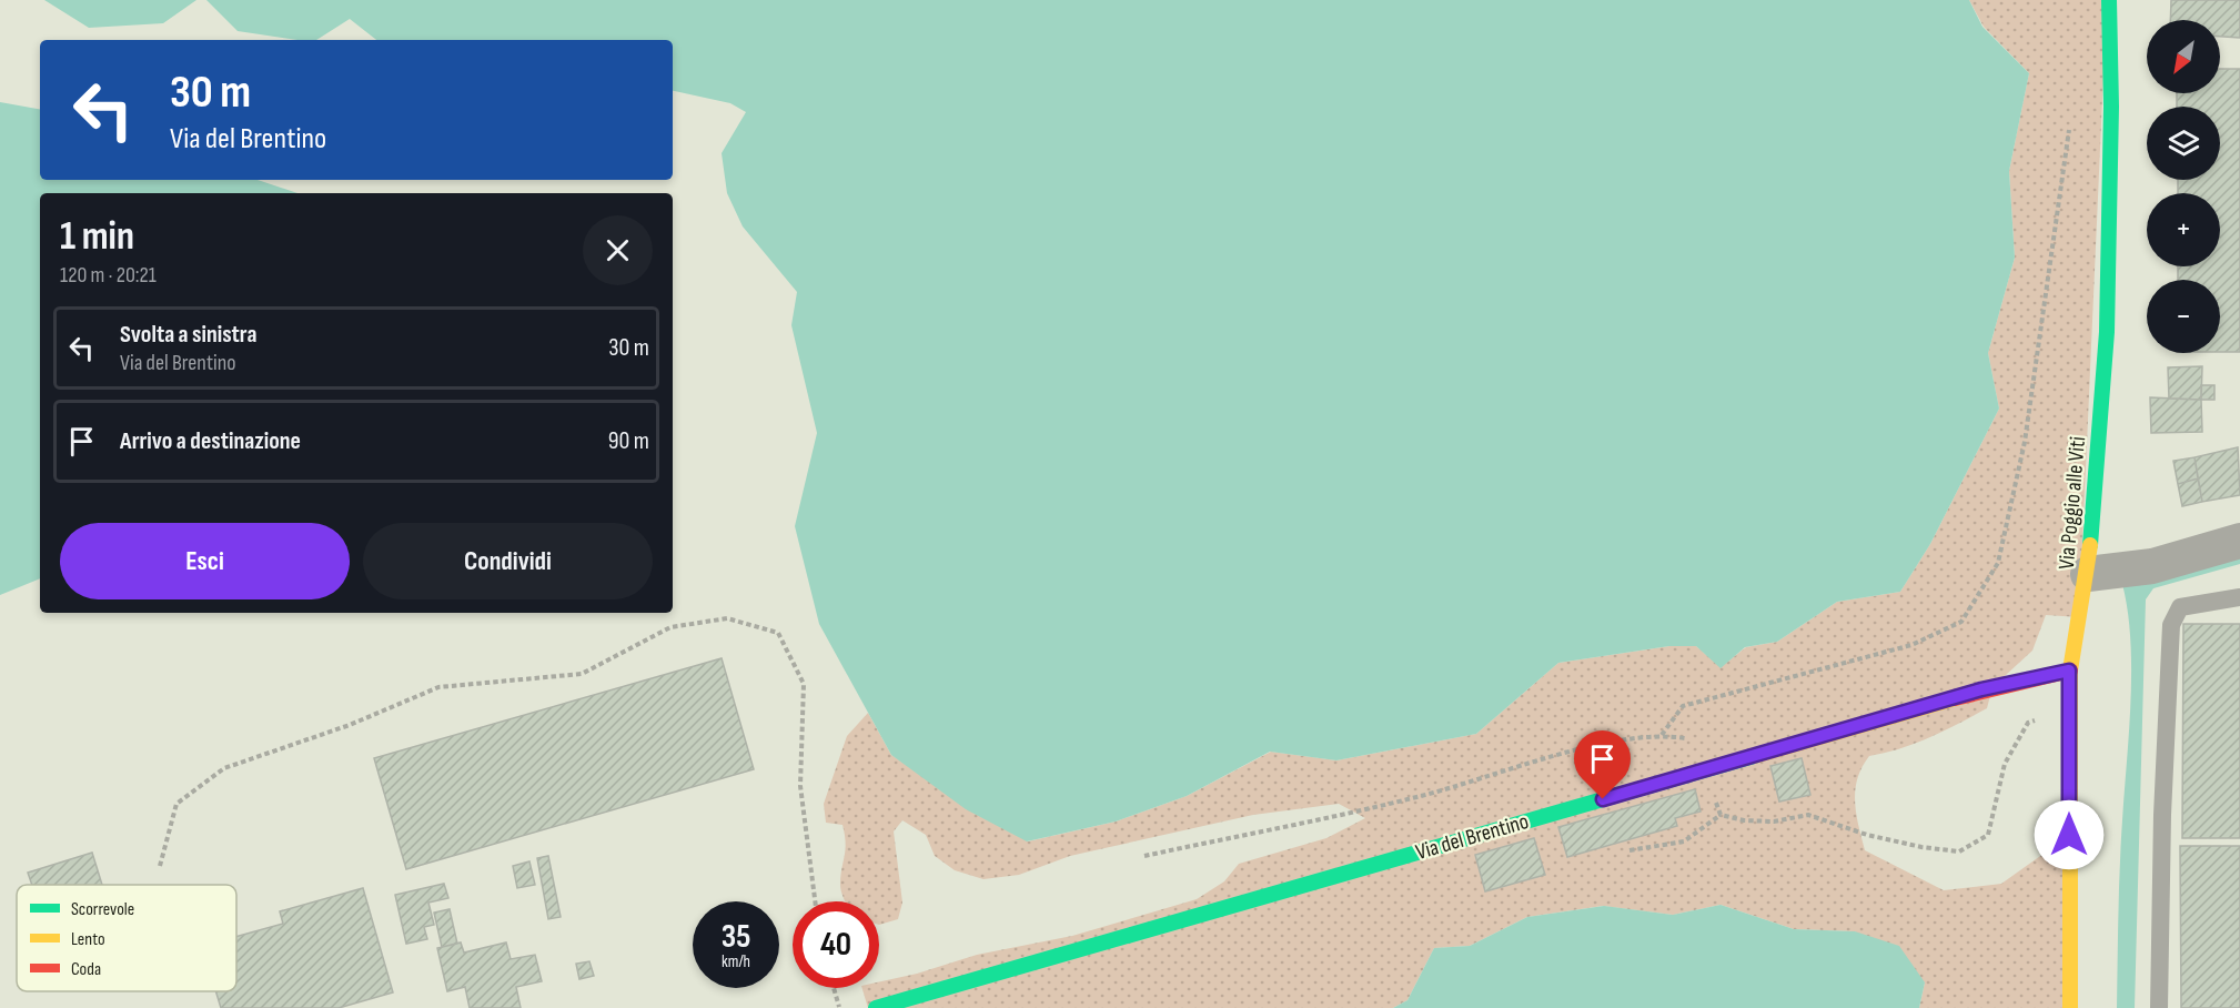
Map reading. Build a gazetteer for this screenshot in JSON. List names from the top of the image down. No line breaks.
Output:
{"streets":{"street":["Via Poggio alle Viti","Via del Brentino"]},"crossings":[["Via Poggio alle Viti","Via del Brentino"]],"legend":["Scorrevole","Lento","Coda"],"north":"bottom left","page":{"map_buttons":["+","−"],"turn":["30 m","Via del Brentino"],"heading":["1 min","120 m · 20:21"],"list":[{"name":"Svolta a sinistra","note":"Via del Brentino","value":"30 m"},{"name":"Arrivo a destinazione","value":"90 m"}],"buttons":["Esci","Condividi"],"speed":"35 km/h","limit":"40"}}
